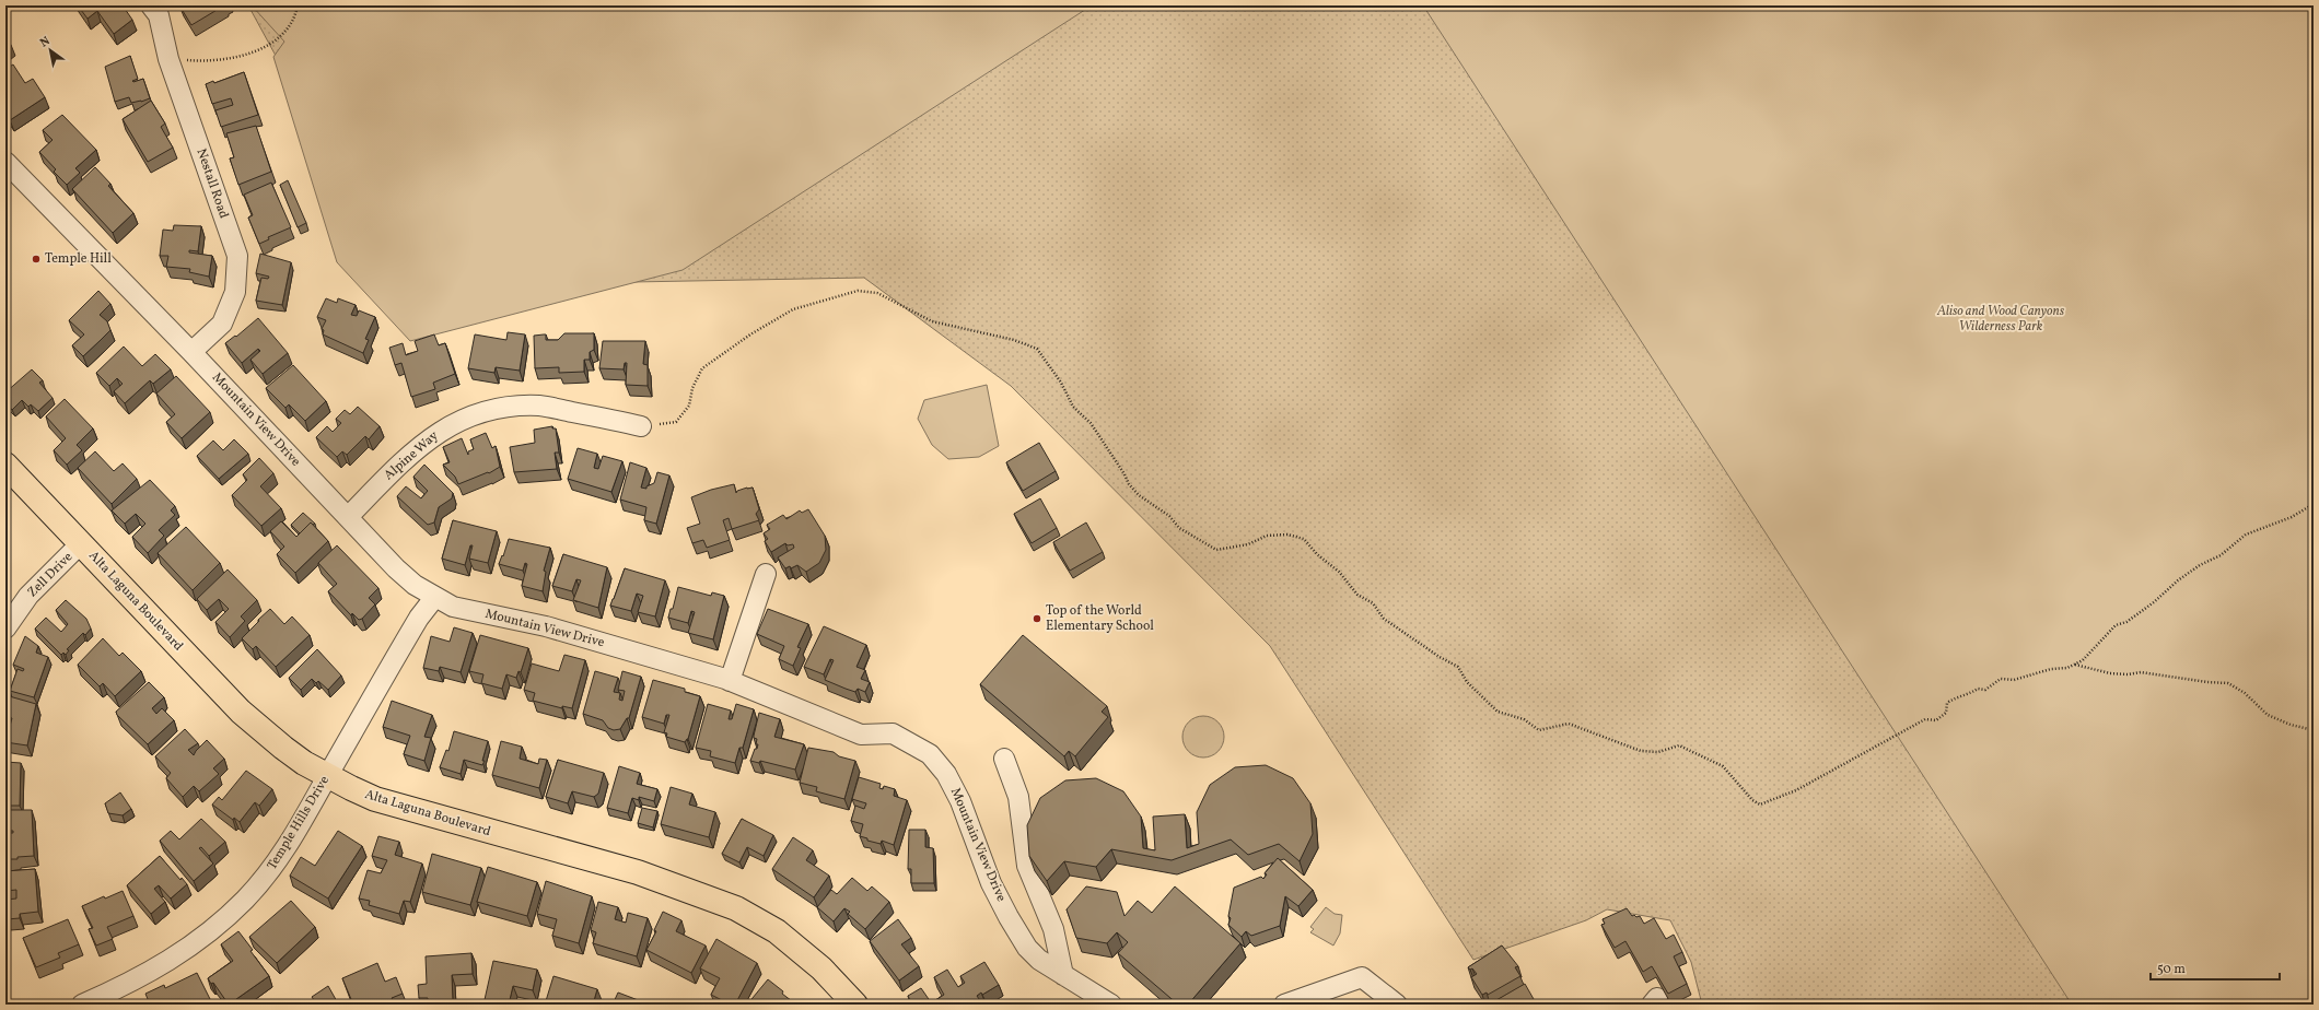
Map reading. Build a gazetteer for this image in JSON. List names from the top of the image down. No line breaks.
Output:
{"streets":{"main road":["Alta Laguna Boulevard"],"street":["Nestall Road","Mountain View Drive","Alpine Way","Zell Drive","Temple Hills Drive"]},"crossings":[["Nestall Road","Mountain View Drive"],["Mountain View Drive","Alpine Way"],["Mountain View Drive","Temple Hills Drive"],["Zell Drive","Alta Laguna Boulevard"],["Alta Laguna Boulevard","Temple Hills Drive"]],"parks":["Aliso and Wood Canyons Wilderness Park"],"places":["Temple Hill","Top of the World Elementary School"],"scale_bar":"50 m","north":"top left"}
